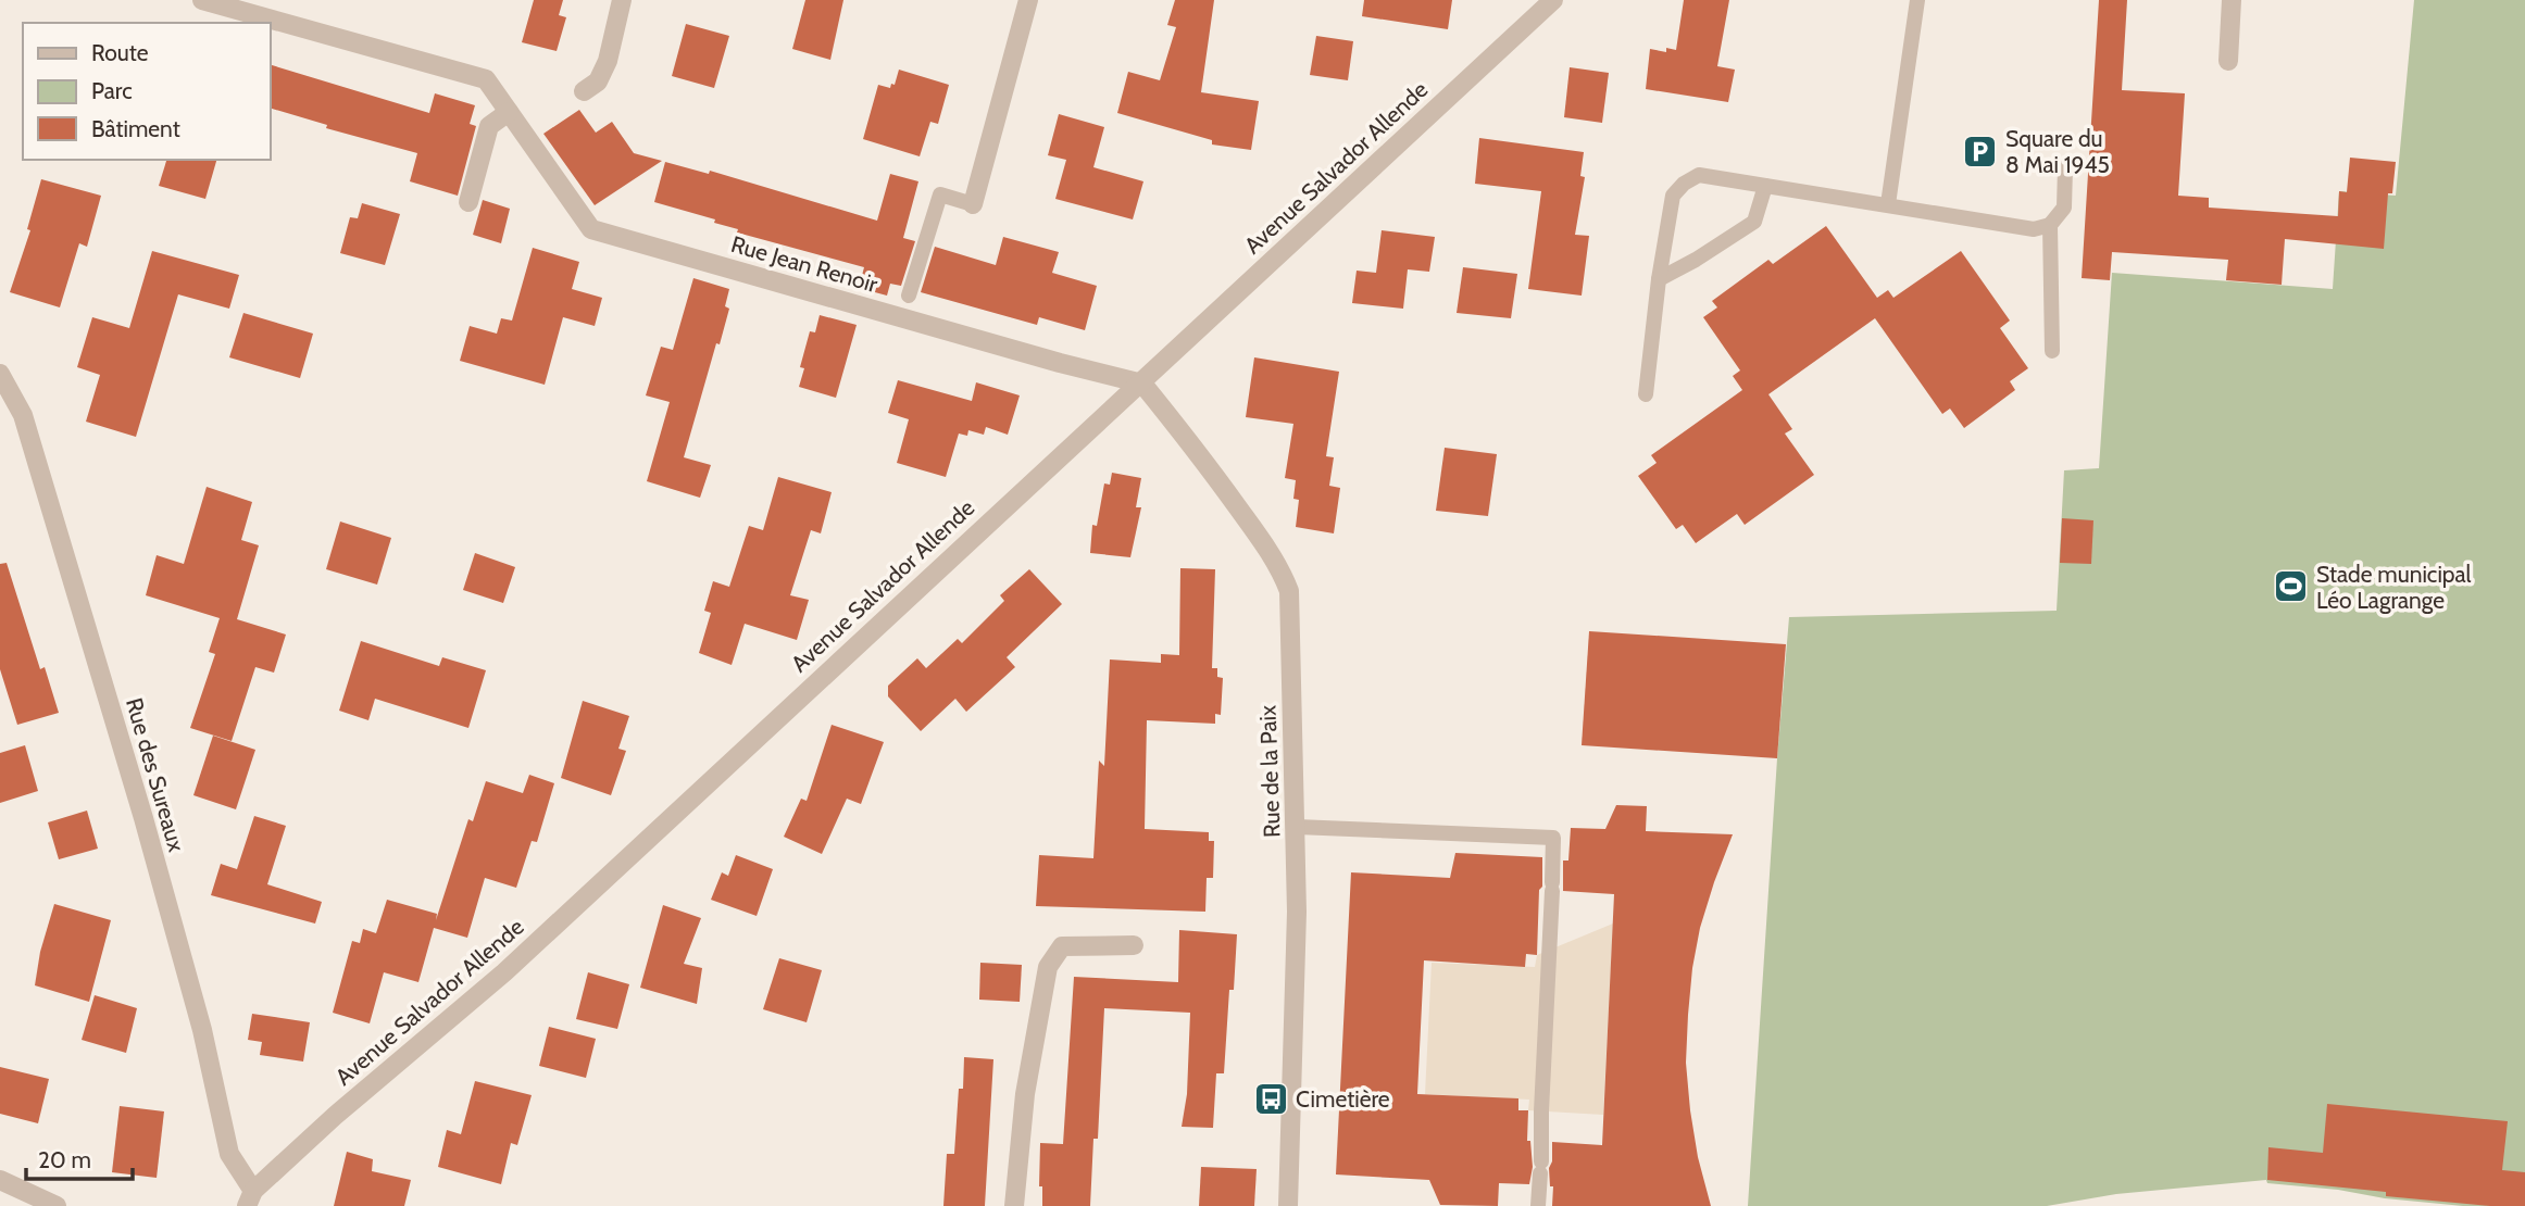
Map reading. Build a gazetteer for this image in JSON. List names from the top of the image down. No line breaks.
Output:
{"streets":{"street":["Avenue Salvador Allende","Rue Jean Renoir","Rue de la Paix","Rue des Sureaux"]},"crossings":[["Avenue Salvador Allende","Rue Jean Renoir"],["Avenue Salvador Allende","Rue de la Paix"],["Avenue Salvador Allende","Rue des Sureaux"],["Rue Jean Renoir","Rue de la Paix"]],"places":{"parking":["Square du 8 Mai 1945"],"sports":["Stade municipal Léo Lagrange"],"bus stop":["Cimetière"]},"legend":["Route","Parc","Bâtiment"],"scale_bar":"20 m"}
